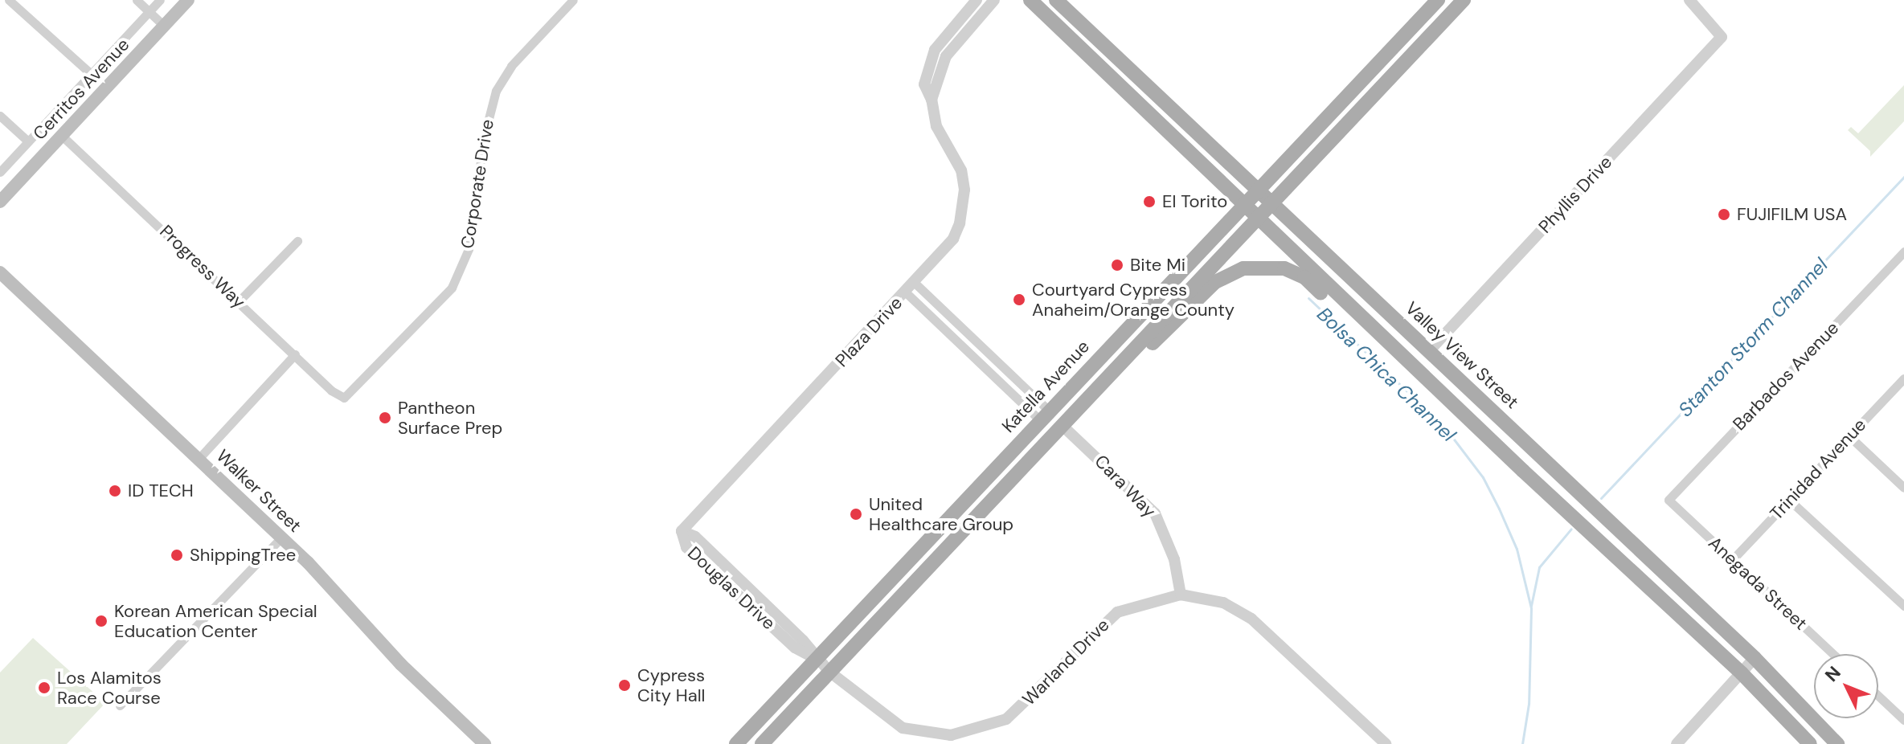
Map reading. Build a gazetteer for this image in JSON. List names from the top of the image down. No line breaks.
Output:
{"streets":{"main road":["Cerritos Avenue","Valley View Street","Katella Avenue","Walker Street"],"street":["Corporate Drive","Phyllis Drive","Progress Way","Plaza Drive","Barbados Avenue","Trinidad Avenue","Cara Way","Anegada Street","Douglas Drive","Warland Drive"]},"crossings":[["Cerritos Avenue","Progress Way"],["Corporate Drive","Progress Way"],["Phyllis Drive","Valley View Street"],["Plaza Drive","Douglas Drive"],["Valley View Street","Katella Avenue"],["Barbados Avenue","Anegada Street"],["Katella Avenue","Douglas Drive"],["Trinidad Avenue","Anegada Street"],["Cara Way","Warland Drive"],["Douglas Drive","Warland Drive"]],"water":["Stanton Storm Channel","Bolsa Chica Channel"],"places":["El Torito","FUJIFILM USA","Bite Mi","Courtyard Cypress Anaheim/Orange County","Pantheon Surface Prep","ID TECH","United Healthcare Group","ShippingTree","Korean American Special Education Center","Cypress City Hall","Los Alamitos Race Course"],"north":"top left"}
